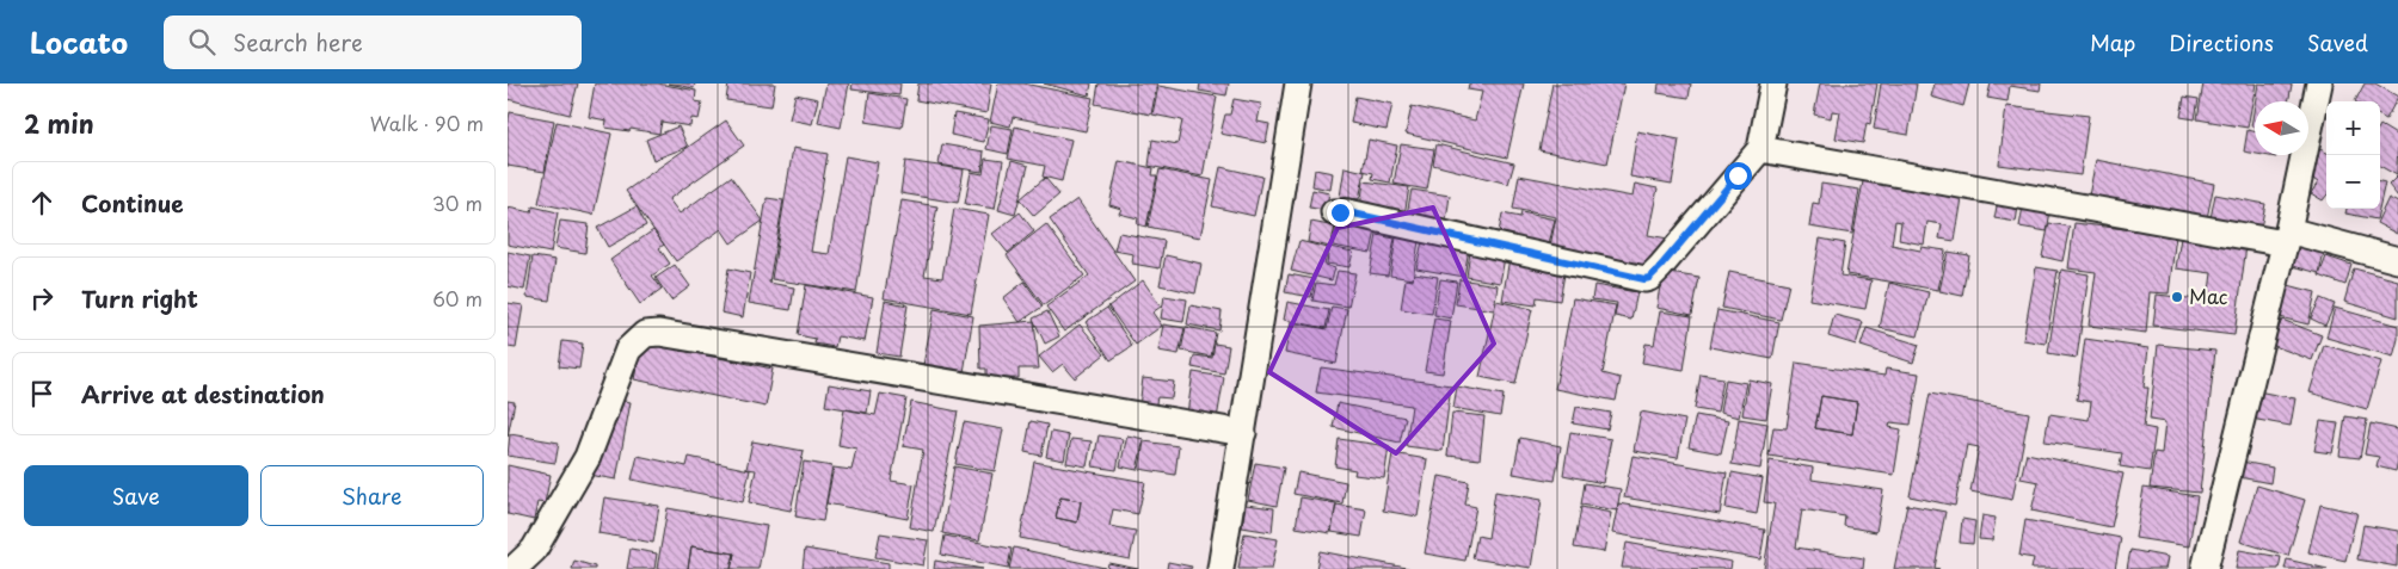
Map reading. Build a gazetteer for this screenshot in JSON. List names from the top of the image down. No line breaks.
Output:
{"places":["Mac"],"north":"left","page":{"header":"Locato","search":"Search here","nav":["Map","Directions","Saved"],"heading":["2 min","Walk · 90 m"],"map_buttons":["+","−"],"list":[["Continue","30 m"],["Turn right","60 m"],"Arrive at destination"],"buttons":["Save","Share"]}}
